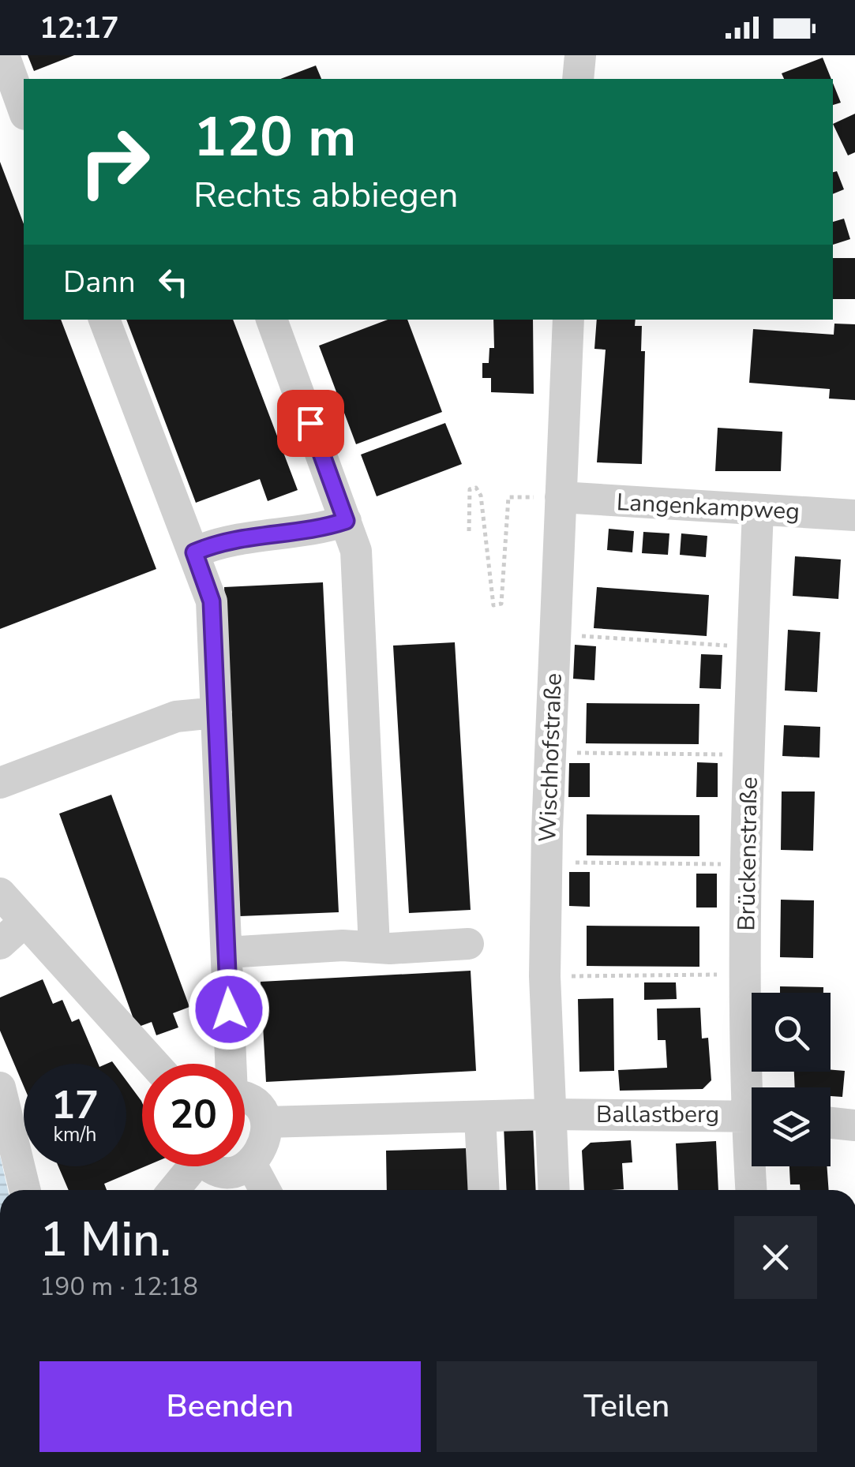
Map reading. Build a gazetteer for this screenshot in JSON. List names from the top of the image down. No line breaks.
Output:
{"streets":{"street":["Langenkampweg","Wischhofstraße","Brückenstraße","Ballastberg"]},"crossings":[["Langenkampweg","Wischhofstraße"],["Langenkampweg","Brückenstraße"],["Wischhofstraße","Ballastberg"]],"page":{"status":"12:17","turn":["120 m","Rechts abbiegen"],"then":"Dann","speed":"17 km/h","limit":"20","heading":["1 Min.","190 m · 12:18"],"buttons":["Beenden","Teilen"]}}
